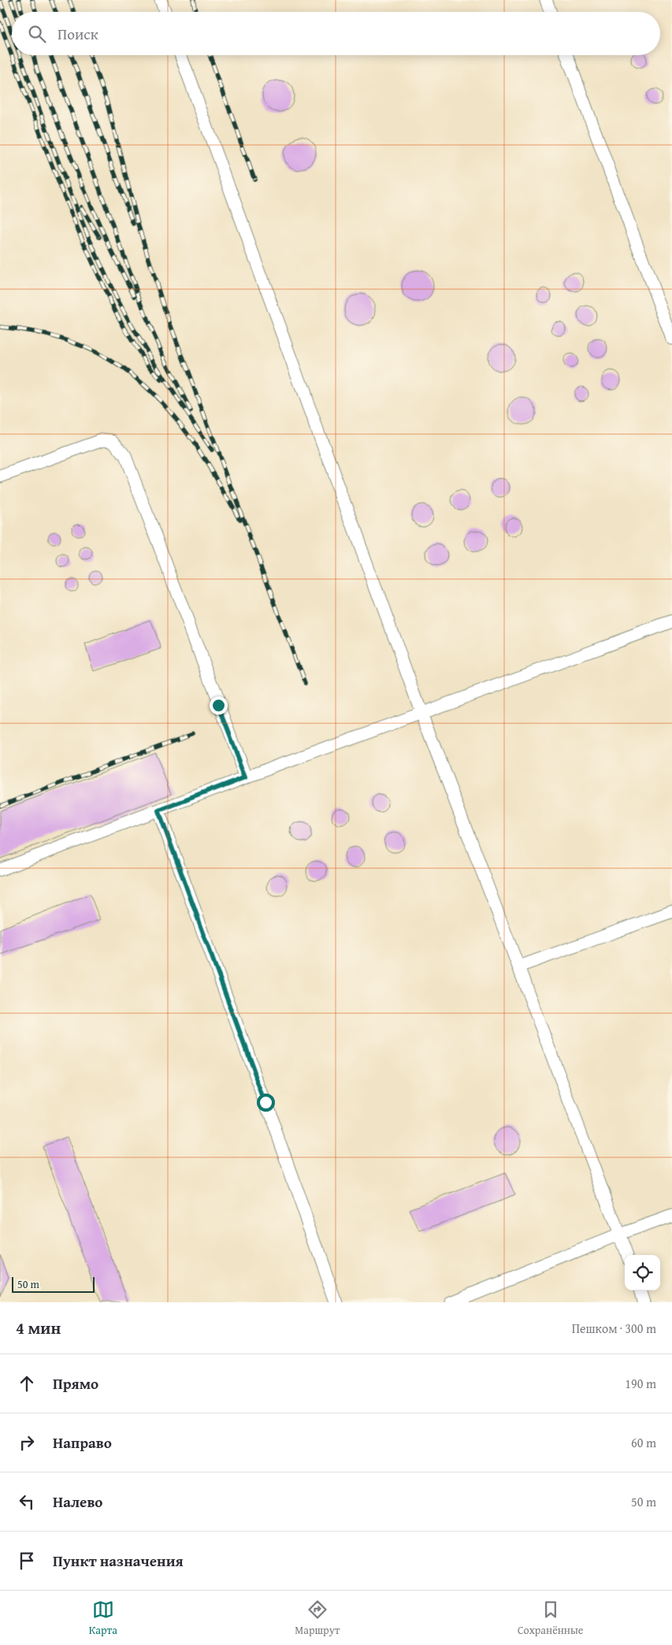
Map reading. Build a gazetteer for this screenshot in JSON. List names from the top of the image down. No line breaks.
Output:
{"scale_bar":"50 m","page":{"search":"Поиск","scale":"50 m","heading":["4 мин","Пешком · 300 m"],"list":[["Прямо","190 m"],["Направо","60 m"],["Налево","50 m"],"Пункт назначения"],"nav":["Карта","Маршрут","Сохранённые"]}}
